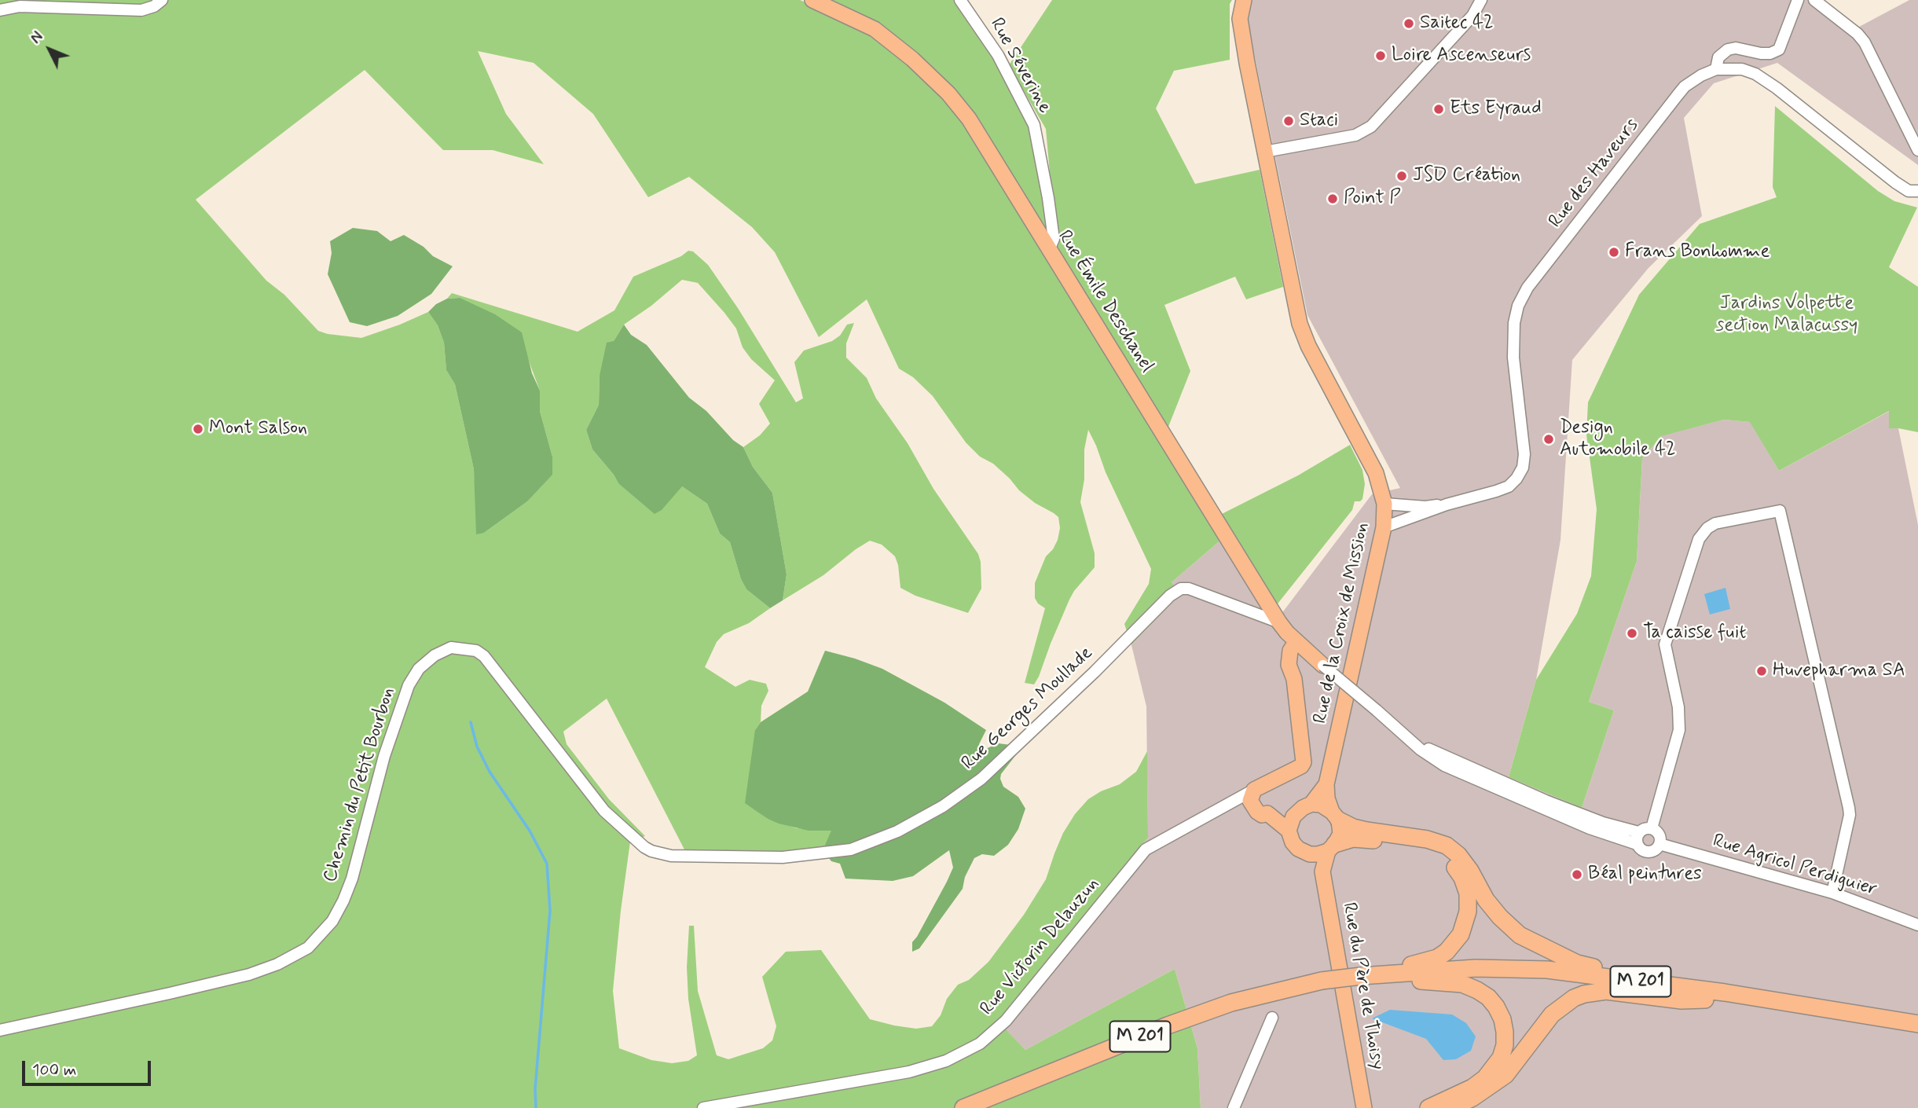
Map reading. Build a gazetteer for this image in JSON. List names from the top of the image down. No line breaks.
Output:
{"streets":{"highway":["M 201"],"main road":["Rue Émile Deschanel","Rue de la Croix de Mission","Rue du Père de Thoisy"],"street":["Rue Séverine","Rue des Haveurs","Rue Georges Moullade","Chemin du Petit Bourbon","Rue Agricol Perdiguier","Rue Victorin Delauzun"]},"crossings":[["Rue Séverine","Rue Émile Deschanel"],["Rue des Haveurs","Rue de la Croix de Mission"],["Rue Émile Deschanel","Rue Georges Moullade"],["Rue Émile Deschanel","Rue Agricol Perdiguier"],["Rue Georges Moullade","Chemin du Petit Bourbon"]],"parks":["Jardins Volpette section Malacussy"],"places":["Saitec 42","Loire Ascenseurs","Ets Eyraud","Staci","JSD Création","Point P","Frans Bonhomme","Mont Salson","Design Automobile 42","Ta caisse fuit","Huvepharma SA","Béal peintures"],"scale_bar":"100 m","north":"top left"}
